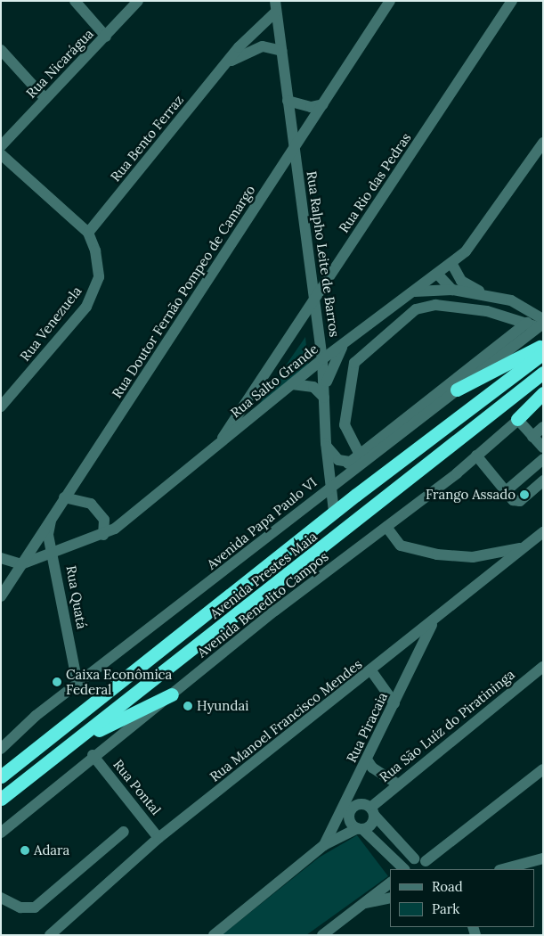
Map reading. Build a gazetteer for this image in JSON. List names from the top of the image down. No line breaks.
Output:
{"streets":{"highway":["Avenida Prestes Maia"],"street":["Rua Nicarágua","Rua Bento Ferraz","Rua Rio das Pedras","Rua Ralpho Leite de Barros","Rua Doutor Fernão Pompeo de Camargo","Rua Venezuela","Rua Salto Grande","Avenida Papa Paulo VI","Rua Quatá","Avenida Benedito Campos","Rua Manoel Francisco Mendes","Rua São Luíz do Piratininga","Rua Piracaia","Rua Pontal"]},"crossings":[["Rua Bento Ferraz","Rua Ralpho Leite de Barros"],["Rua Bento Ferraz","Rua Venezuela"],["Rua Rio das Pedras","Rua Ralpho Leite de Barros"],["Rua Rio das Pedras","Rua Salto Grande"],["Rua Ralpho Leite de Barros","Rua Doutor Fernão Pompeo de Camargo"],["Rua Ralpho Leite de Barros","Rua Salto Grande"],["Rua Ralpho Leite de Barros","Avenida Papa Paulo VI"],["Rua Ralpho Leite de Barros","Avenida Prestes Maia"],["Rua Doutor Fernão Pompeo de Camargo","Rua Salto Grande"],["Rua Doutor Fernão Pompeo de Camargo","Rua Quatá"],["Rua Salto Grande","Rua Quatá"],["Avenida Papa Paulo VI","Rua Quatá"],["Avenida Benedito Campos","Rua Pontal"],["Rua Manoel Francisco Mendes","Rua Piracaia"],["Rua Manoel Francisco Mendes","Rua Pontal"]],"places":["Frango Assado","Caixa Econômica Federal","Hyundai","Adara"],"legend":["Road","Park"]}
